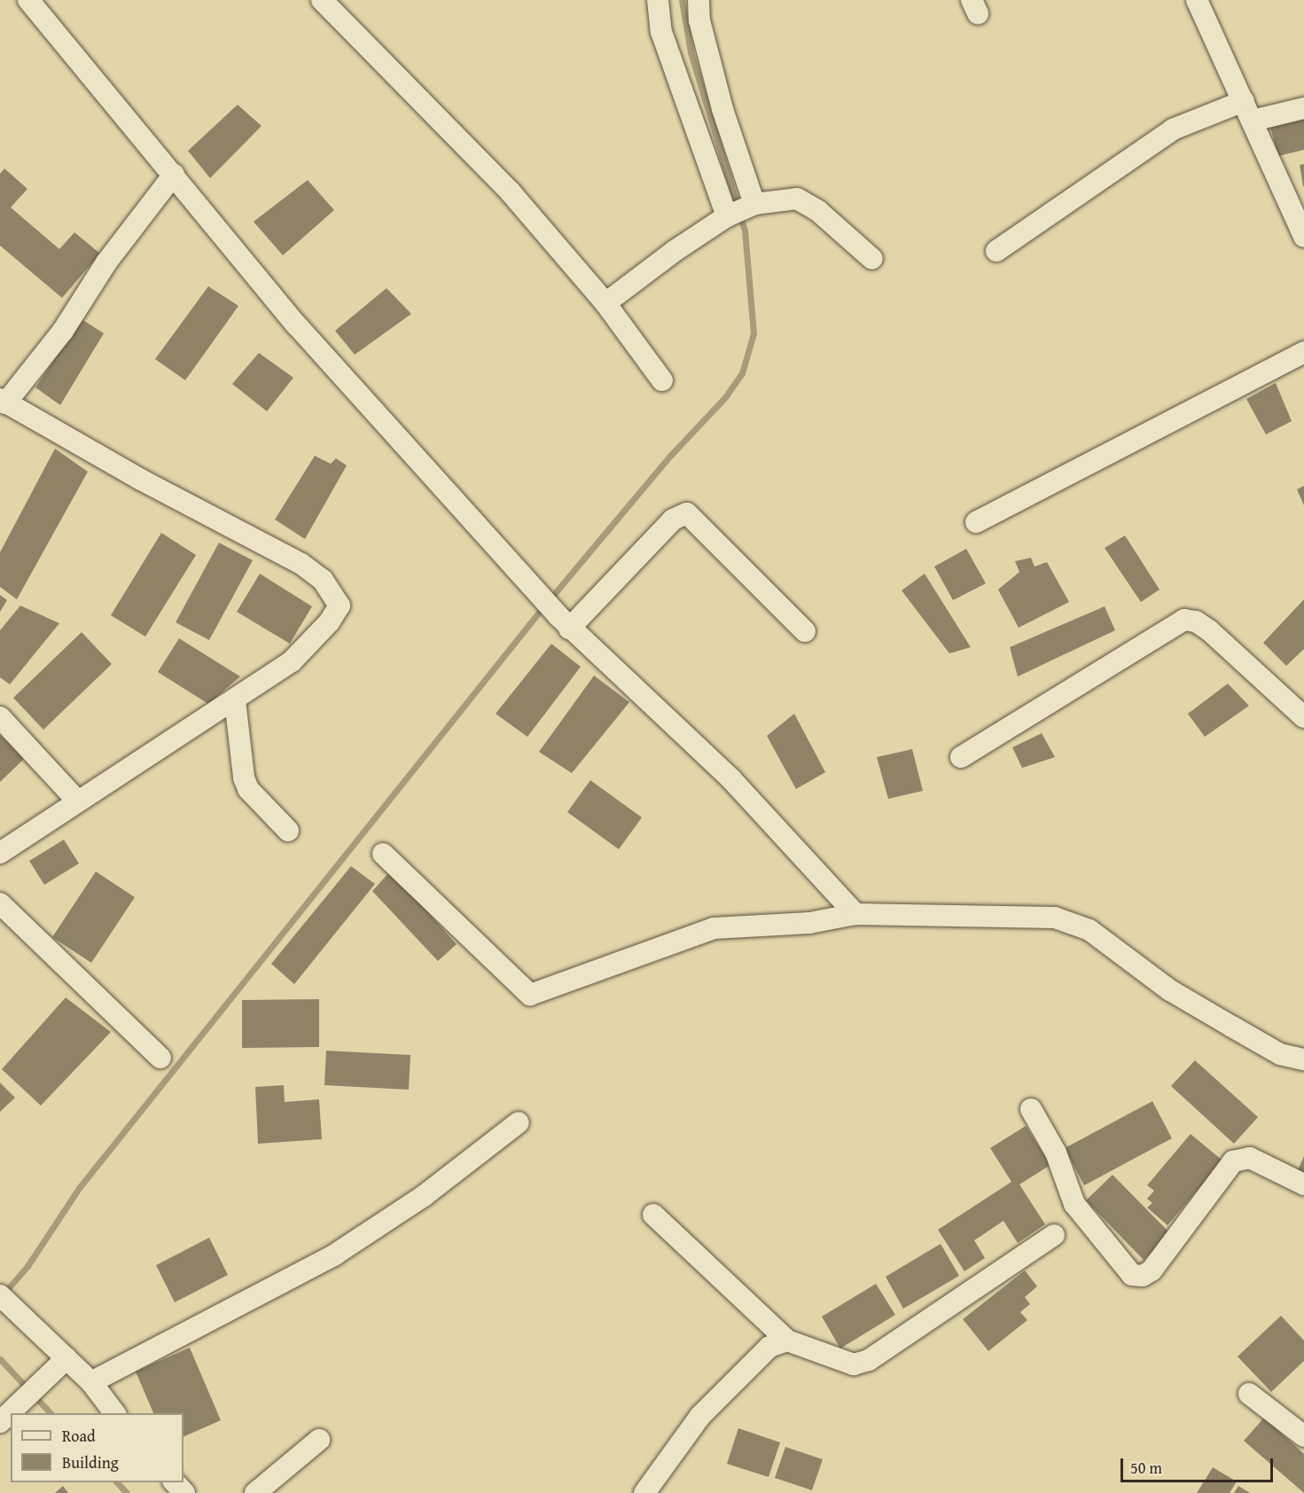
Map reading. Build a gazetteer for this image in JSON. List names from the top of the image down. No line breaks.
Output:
{"legend":["Road","Building"],"scale_bar":"50 m"}
